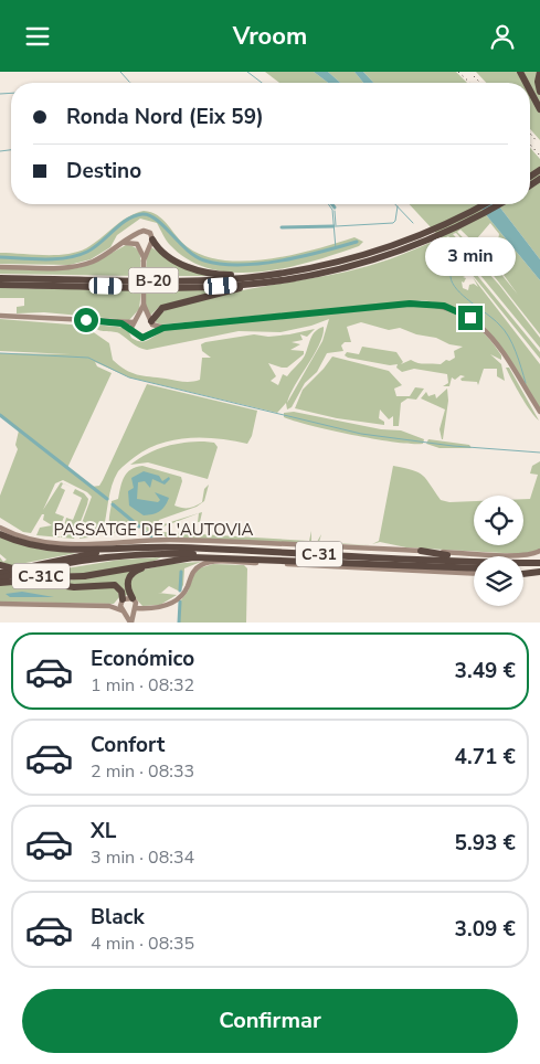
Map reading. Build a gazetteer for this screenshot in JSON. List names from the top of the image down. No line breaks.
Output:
{"streets":{"highway":["B-20","C-31","C-31C"],"street":["PASSATGE DE L'AUTOVIA"]},"crossings":[["C-31","C-31C"]],"page":{"header":"Vroom","banner":["Ronda Nord (Eix 59)","Destino"],"bubble":"3 min","list":[{"name":"Económico","note":"1 min · 08:32","value":"3.49 €"},{"name":"Confort","note":"2 min · 08:33","value":"4.71 €"},{"name":"XL","note":"3 min · 08:34","value":"5.93 €"},{"name":"Black","note":"4 min · 08:35","value":"3.09 €"}],"buttons":"Confirmar"}}
